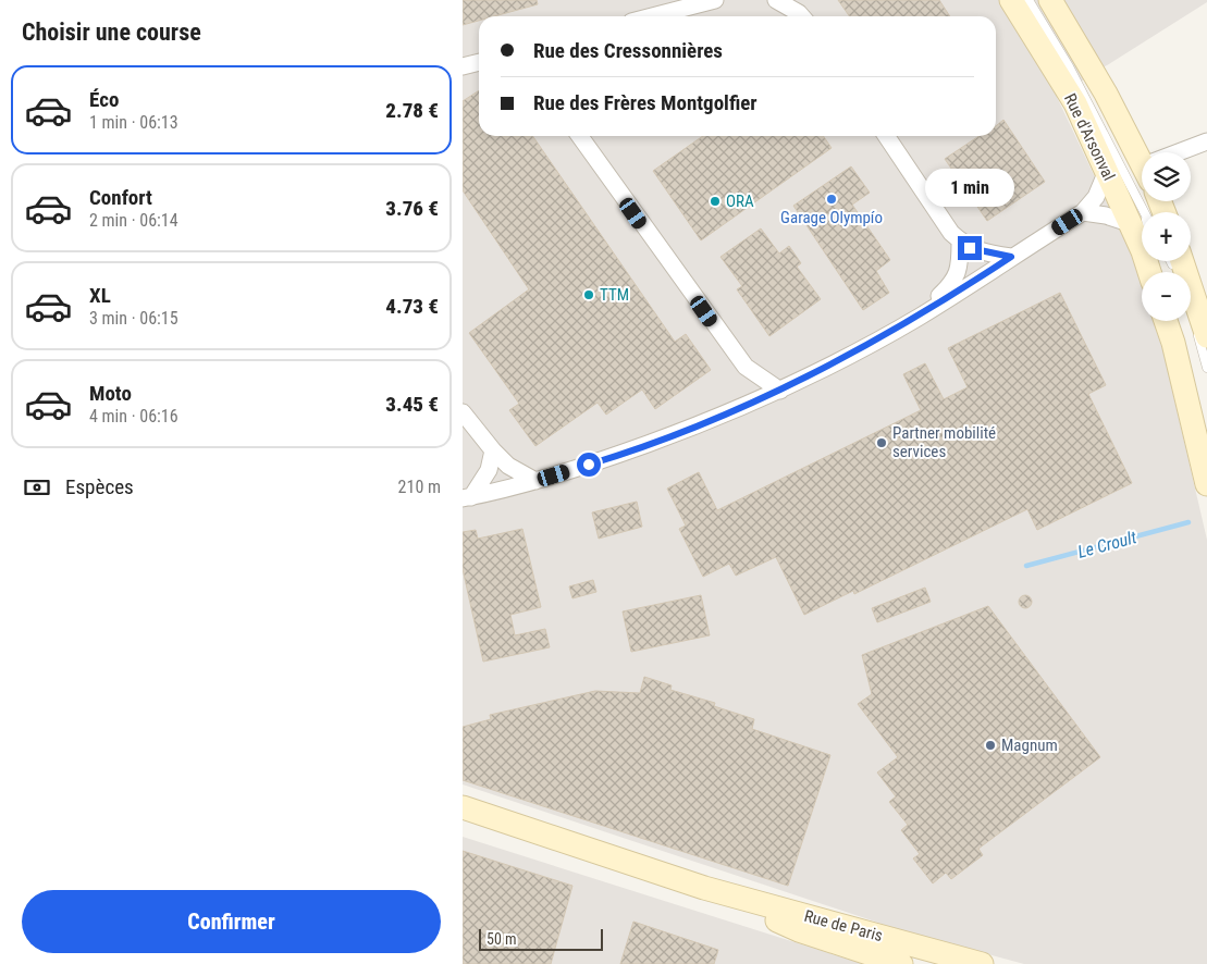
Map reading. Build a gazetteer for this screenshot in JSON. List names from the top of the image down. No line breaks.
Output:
{"streets":{"main road":["Rue d'Arsonval","Rue de Paris"]},"water":["Le Croult"],"places":["Garage Olympío","ORA","TTM","Partner mobilité services","Magnum"],"scale_bar":"50 m","page":{"heading":"Choisir une course","banner":["Rue des Cressonnières","Rue des Frères Montgolfier"],"list":[{"name":"Éco","note":"1 min · 06:13","value":"2.78 €"},{"name":"Confort","note":"2 min · 06:14","value":"3.76 €"},{"name":"XL","note":"3 min · 06:15","value":"4.73 €"},{"name":"Moto","note":"4 min · 06:16","value":"3.45 €"}],"map_buttons":["+","−"],"bubble":"1 min","pay":["Espèces","210 m"],"buttons":"Confirmer","scale":"50 m"}}
